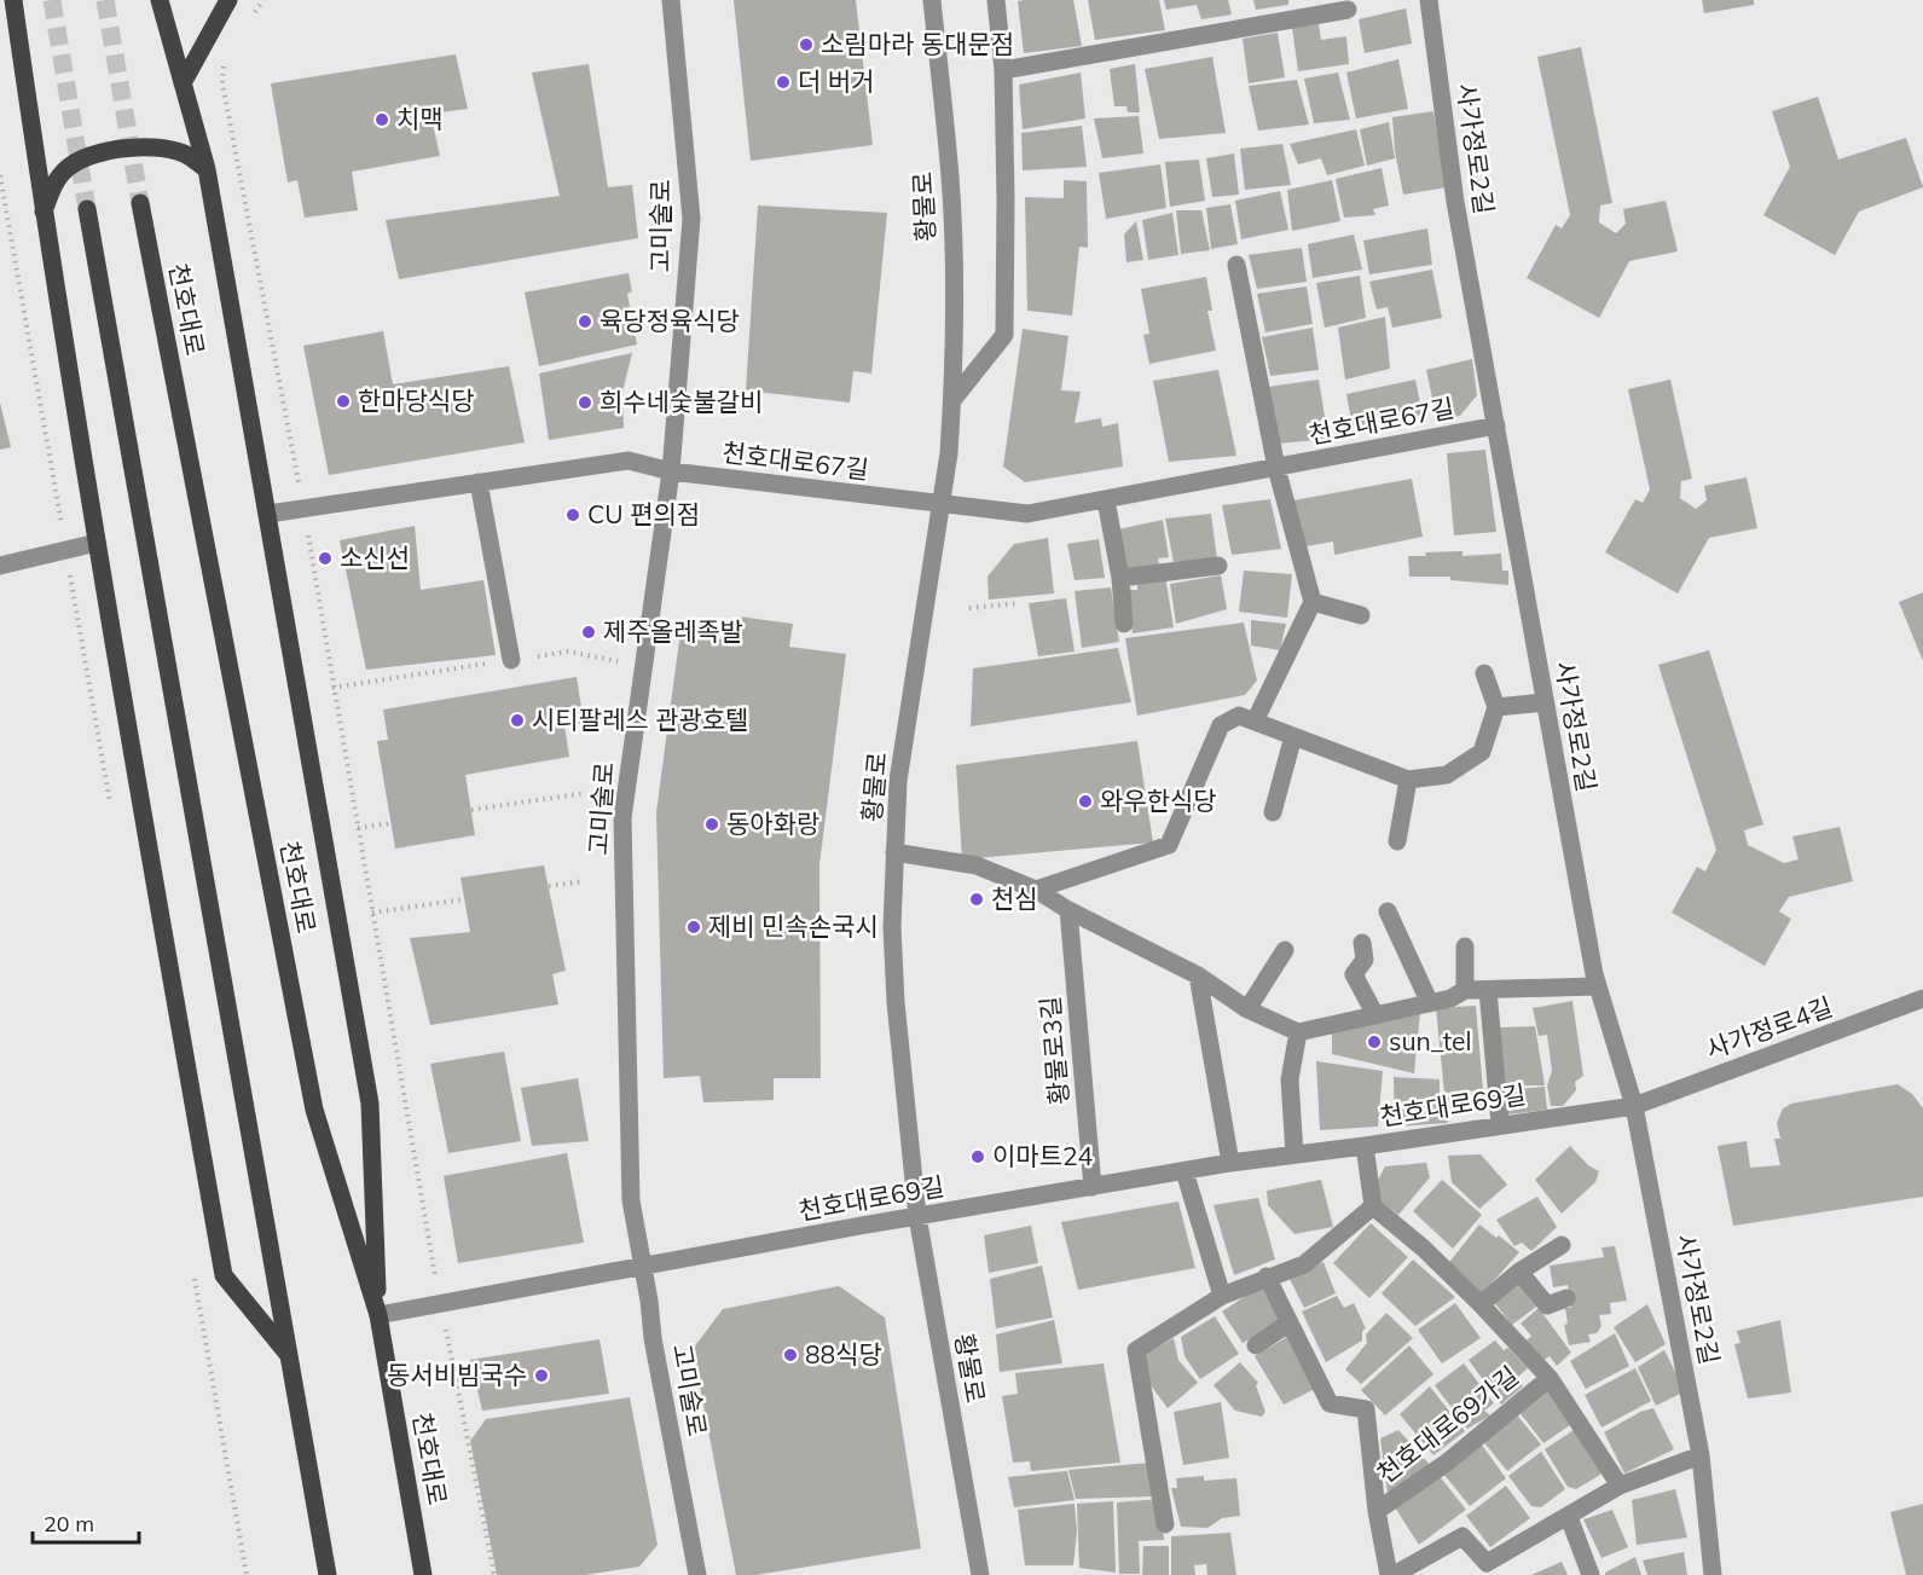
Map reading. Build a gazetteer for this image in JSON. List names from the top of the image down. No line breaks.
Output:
{"streets":{"main road":["천호대로"],"street":["사가정로2길","황물로","고미술로","천호대로67길","사가정로4길","황물로3길","천호대로69길","천호대로69가길"]},"crossings":[["사가정로2길","천호대로67길"],["사가정로2길","사가정로4길"],["사가정로2길","천호대로69길"],["황물로","천호대로67길"],["황물로","천호대로69길"],["고미술로","천호대로67길"],["고미술로","천호대로69길"],["천호대로","천호대로69길"],["사가정로4길","천호대로69길"],["황물로3길","천호대로69길"]],"places":["소림마라 동대문점","더 버거","치맥","육당정육식당","한마당식당","희수네숯불갈비","CU 편의점","소신선","제주올레족발","시티팔레스 관광호텔","와우한식당","동아화랑","천심","제비 민속손국시","sun_tel","이마트24","88식당","동서비빔국수"],"scale_bar":"20 m"}
